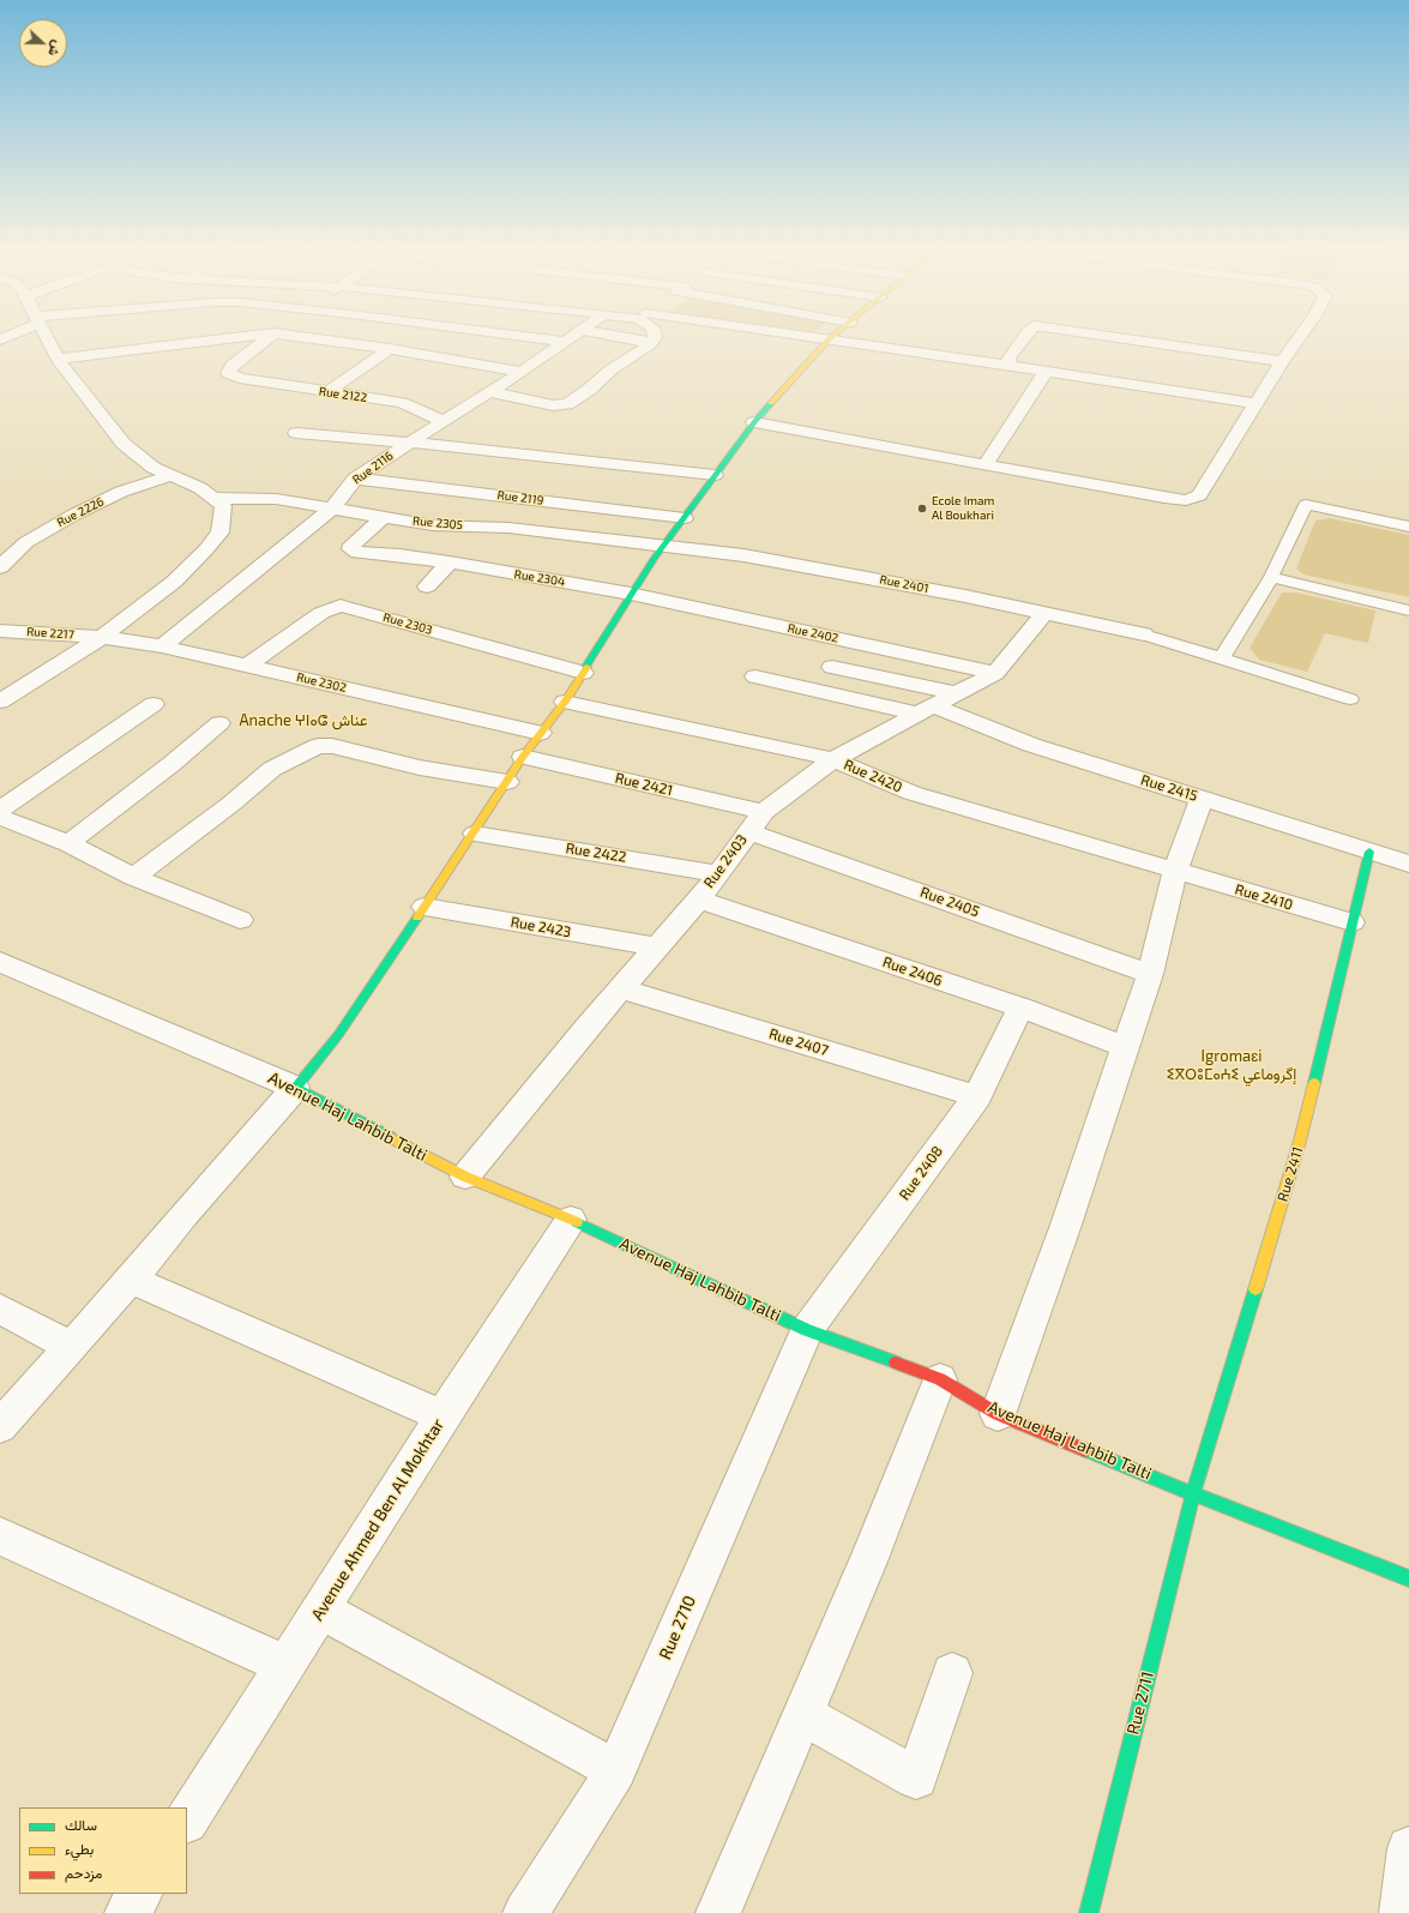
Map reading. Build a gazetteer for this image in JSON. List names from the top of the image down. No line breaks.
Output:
{"streets":{"street":["Rue 2122","Rue 2116","Rue 2119","Rue 2226","Rue 2305","Rue 2304","Rue 2401","Rue 2303","Rue 2217","Rue 2402","Rue 2302","Rue 2420","Rue 2421","Rue 2415","Rue 2422","Rue 2403","Rue 2410","Rue 2405","Rue 2423","Rue 2406","Rue 2407","Avenue Haj Lahbib Talti","Rue 2408","Rue 2411","Avenue Ahmed Ben Al Mokhtar","Rue 2710","Rue 2711"]},"crossings":[["Rue 2122","Rue 2116"],["Rue 2116","Rue 2119"],["Rue 2116","Rue 2305"],["Rue 2116","Rue 2302"],["Rue 2305","Rue 2304"],["Rue 2305","Rue 2401"],["Rue 2304","Rue 2402"],["Rue 2401","Rue 2403"],["Rue 2303","Rue 2302"],["Rue 2217","Rue 2302"],["Rue 2402","Rue 2403"],["Rue 2420","Rue 2403"],["Rue 2420","Rue 2410"],["Rue 2421","Rue 2403"],["Rue 2415","Rue 2403"],["Rue 2415","Rue 2411"],["Rue 2422","Rue 2403"],["Rue 2403","Rue 2405"],["Rue 2403","Rue 2423"],["Rue 2403","Rue 2406"],["Rue 2403","Rue 2407"],["Rue 2403","Avenue Haj Lahbib Talti"],["Rue 2410","Rue 2411"],["Rue 2406","Rue 2408"],["Rue 2407","Rue 2408"],["Avenue Haj Lahbib Talti","Rue 2408"],["Avenue Haj Lahbib Talti","Rue 2411"],["Avenue Haj Lahbib Talti","Avenue Ahmed Ben Al Mokhtar"],["Avenue Haj Lahbib Talti","Rue 2710"],["Avenue Haj Lahbib Talti","Rue 2711"],["Rue 2408","Rue 2710"],["Rue 2411","Rue 2711"]],"districts":["Anache ⵖⵏⴰⵛ عناش","Igromaɛi ⵉⴳⵔⵓⵎⴰⵄⵉ إگروماعي"],"places":["Ecole Imam Al Boukhari"],"legend":["سالك","بطيء","مزدحم"],"north":"right"}
